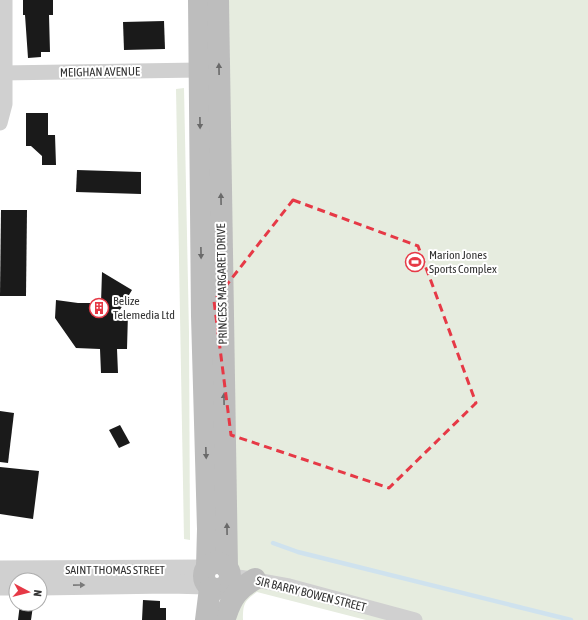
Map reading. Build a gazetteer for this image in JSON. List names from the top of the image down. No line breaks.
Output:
{"streets":{"main road":["PRINCESS MARGARET DRIVE"],"street":["MEIGHAN AVENUE","SAINT THOMAS STREET","SIR BARRY BOWEN STREET"]},"crossings":[["MEIGHAN AVENUE","PRINCESS MARGARET DRIVE"],["PRINCESS MARGARET DRIVE","SAINT THOMAS STREET"],["PRINCESS MARGARET DRIVE","SIR BARRY BOWEN STREET"],["SAINT THOMAS STREET","SIR BARRY BOWEN STREET"]],"places":{"sports":["Marion Jones Sports Complex"],"building":["Belize Telemedia Ltd"]},"north":"right"}
